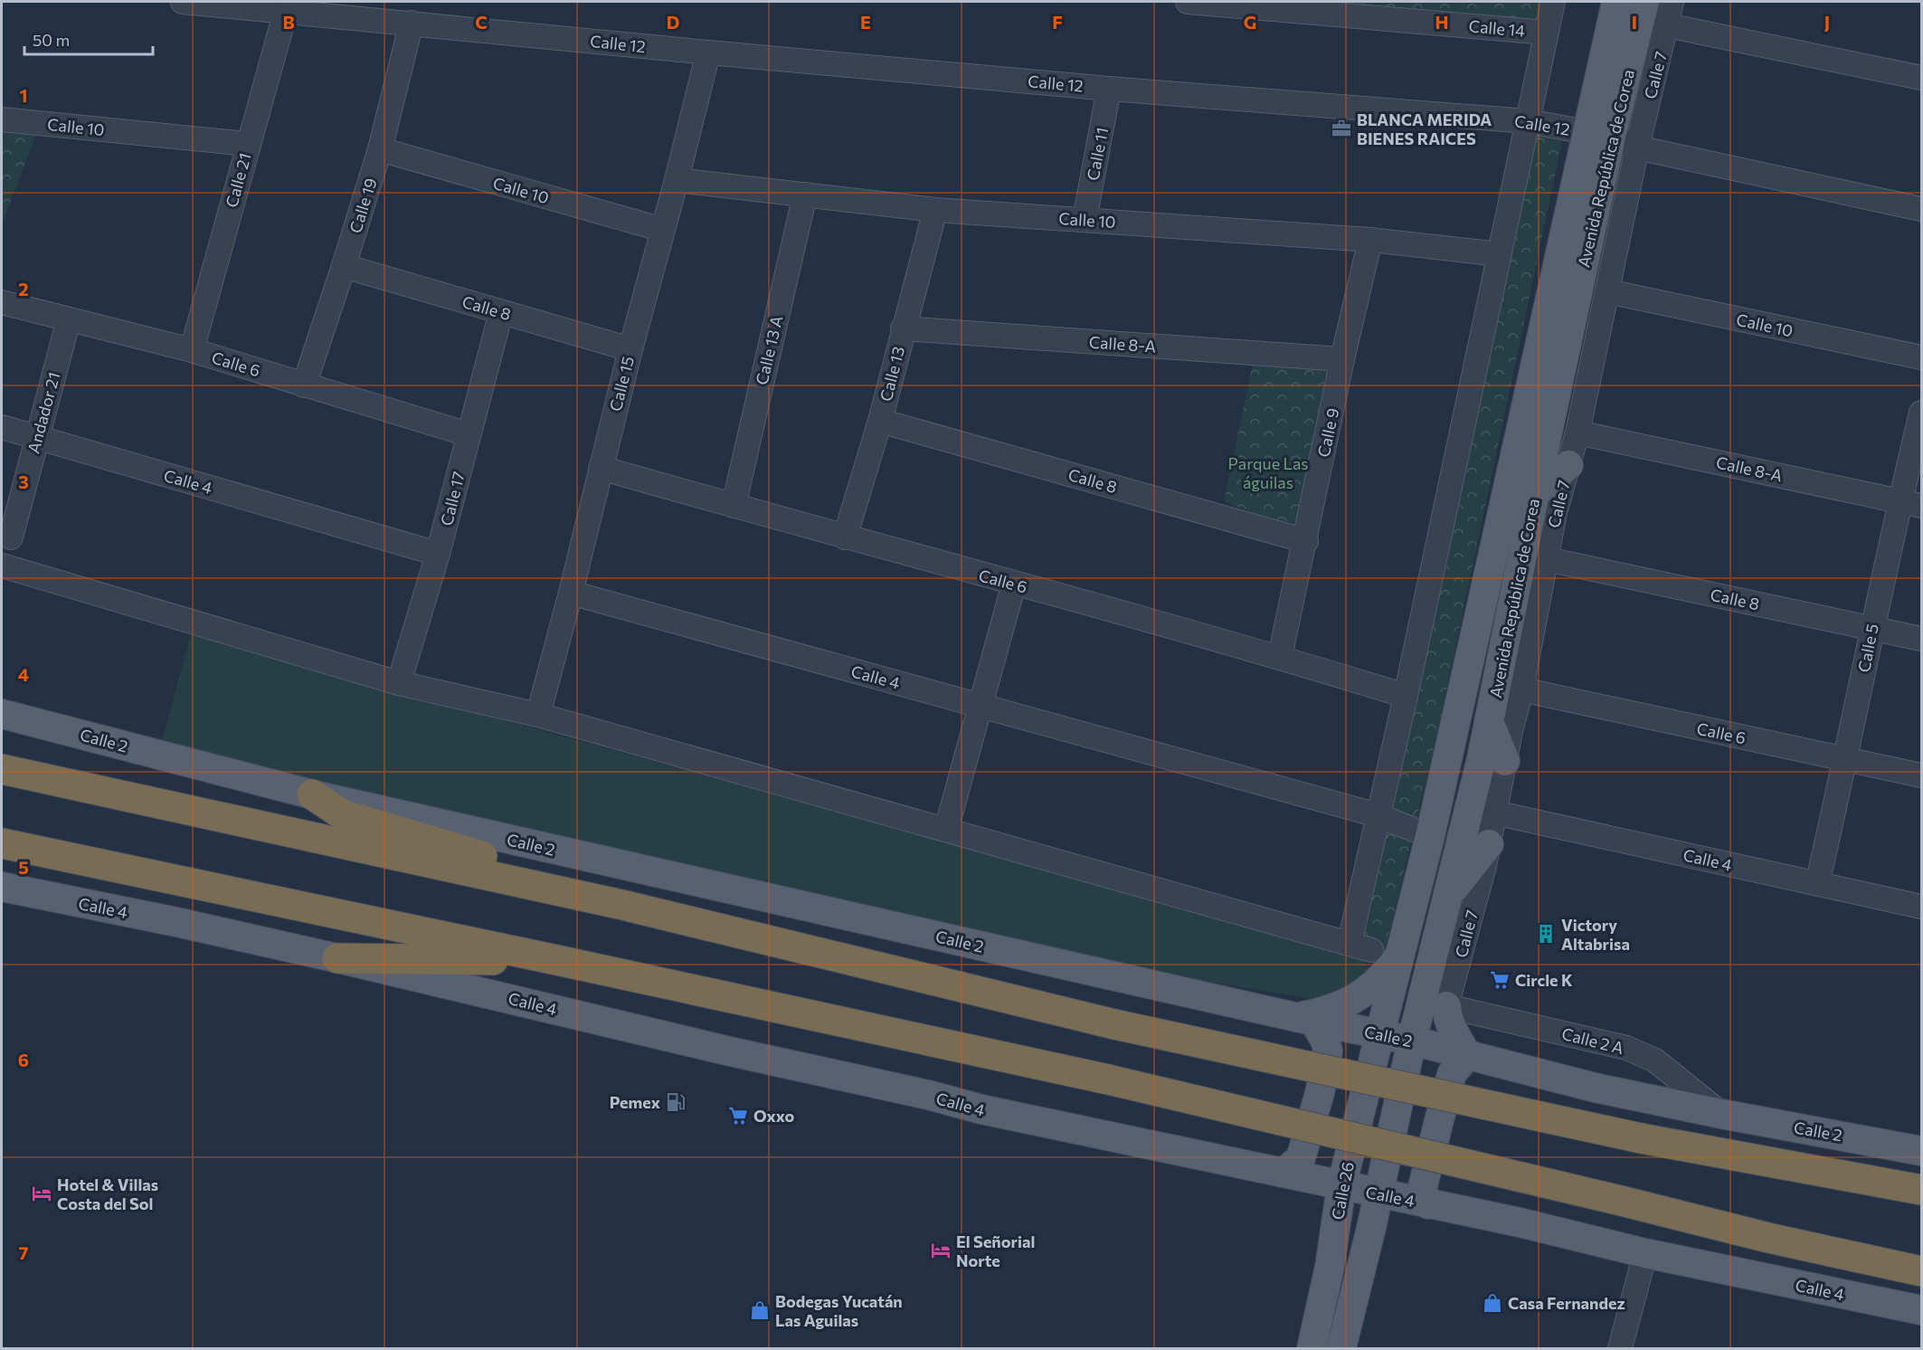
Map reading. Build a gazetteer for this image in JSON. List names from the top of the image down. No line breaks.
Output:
{"streets":{"main road":["Avenida República de Corea","Calle 4","Calle 2","Calle 26"],"street":["Calle 14","Calle 12","Calle 7","Calle 10","Calle 11","Calle 21","Calle 19","Calle 8","Calle 8-A","Calle 13 A","Calle 6","Calle 13","Calle 15","Andador 21","Calle 9","Calle 17","Calle 5","Calle 2 A"]},"crossings":[["Calle 12","Calle 7"],["Calle 12","Calle 11"],["Calle 12","Avenida República de Corea"],["Calle 12","Calle 21"],["Calle 12","Calle 19"],["Calle 12","Calle 15"],["Calle 7","Calle 10"],["Calle 7","Calle 8"],["Calle 7","Calle 8-A"],["Calle 7","Calle 6"],["Calle 7","Calle 4"],["Calle 7","Calle 2 A"],["Calle 10","Calle 11"],["Calle 10","Calle 21"],["Calle 10","Calle 19"],["Calle 10","Calle 13 A"],["Calle 10","Calle 13"],["Calle 10","Calle 15"],["Calle 10","Calle 9"],["Avenida República de Corea","Calle 4"],["Avenida República de Corea","Calle 2"],["Avenida República de Corea","Calle 26"],["Calle 21","Calle 6"],["Calle 19","Calle 8"],["Calle 19","Calle 6"],["Calle 8","Calle 13"],["Calle 8","Calle 15"],["Calle 8","Calle 9"],["Calle 8","Calle 17"],["Calle 8","Calle 5"],["Calle 8-A","Calle 13"],["Calle 8-A","Calle 9"],["Calle 8-A","Calle 5"],["Calle 13 A","Calle 6"],["Calle 6","Calle 13"],["Calle 6","Calle 15"],["Calle 6","Andador 21"],["Calle 6","Calle 9"],["Calle 6","Calle 17"],["Calle 6","Calle 5"],["Calle 15","Calle 4"],["Andador 21","Calle 4"],["Calle 4","Calle 17"],["Calle 4","Calle 5"],["Calle 4","Calle 26"],["Calle 2","Calle 2 A"],["Calle 2","Calle 26"]],"parks":["Parque Las águilas"],"places":{"office":["BLANCA MERIDA BIENES RAICES"],"building":["Victory Altabrisa"],"supermarket":["Circle K","Oxxo"],"fuel station":["Pemex"],"hotel":["Hotel & Villas Costa del Sol","El Señorial Norte"],"shop":["Casa Fernandez","Bodegas Yucatán Las Aguilas"]},"scale_bar":"50 m","grid":{"columns":["B","C","D","E","F","G","H","I","J"],"rows":["1","2","3","4","5","6","7"]}}
